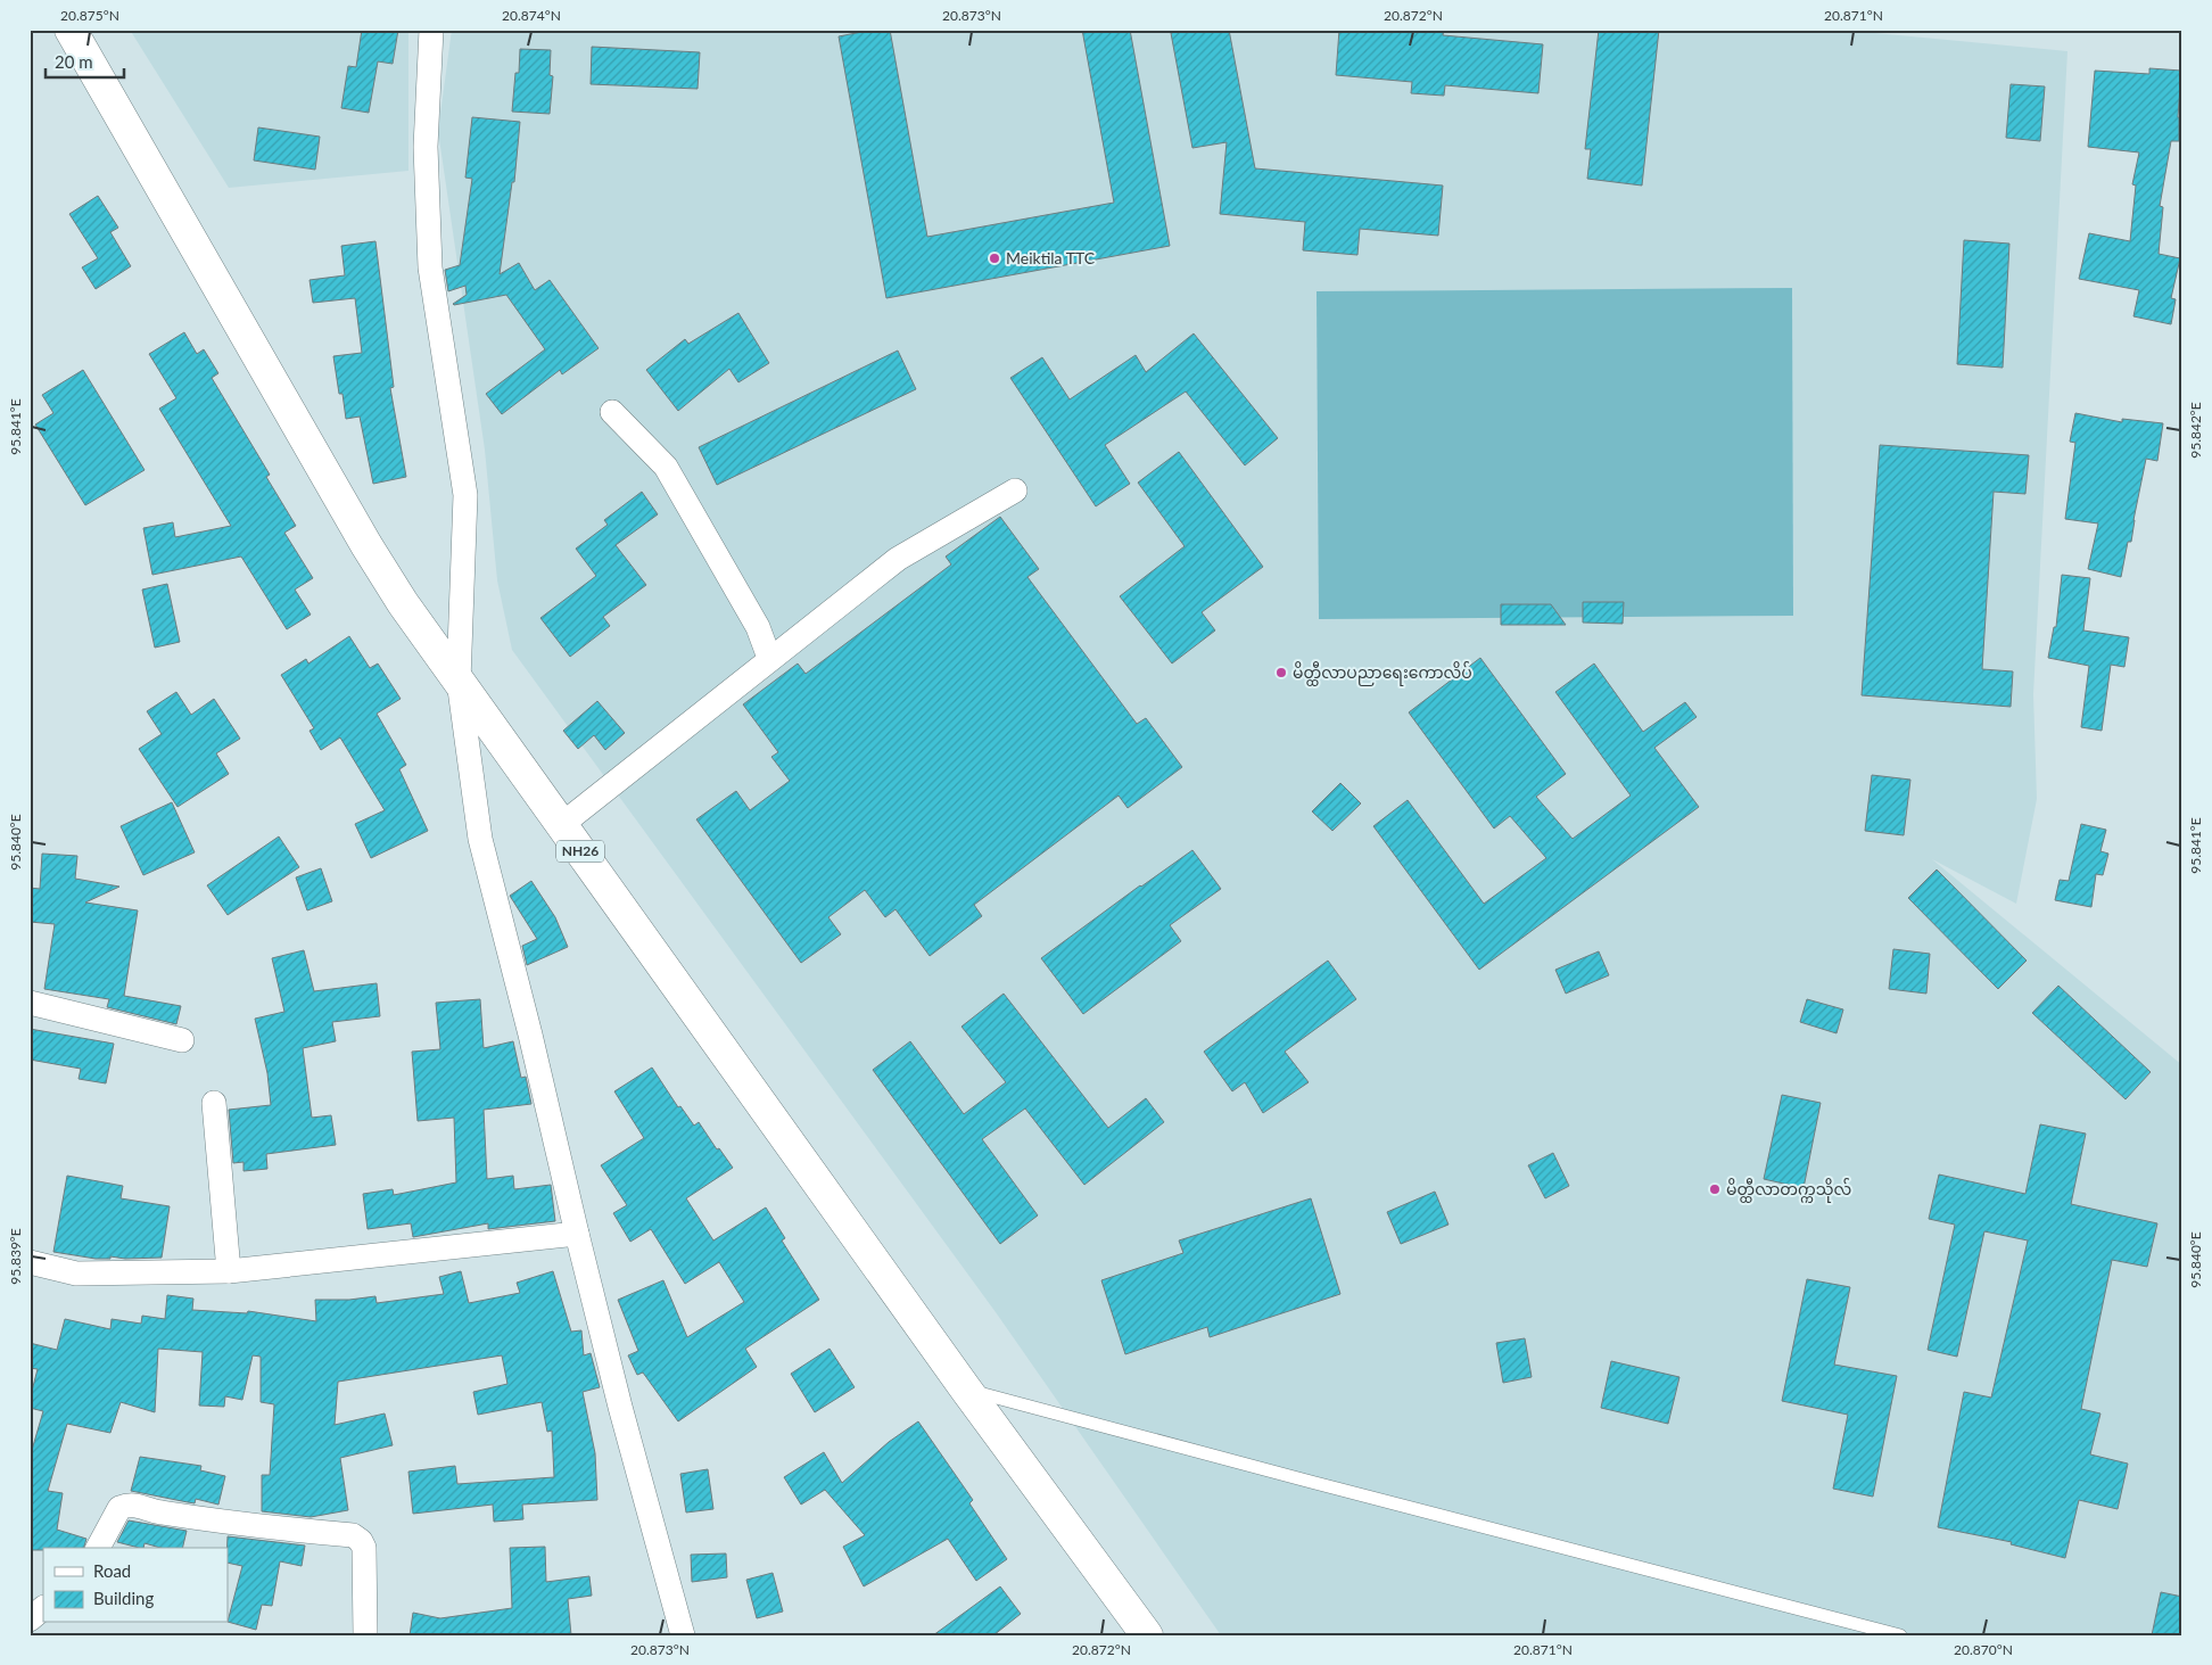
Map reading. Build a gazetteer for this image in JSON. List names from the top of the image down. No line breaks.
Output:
{"streets":{"highway":["NH26"]},"places":["Meiktila TTC","မိတ္ထီလာပညာရေးကောလိပ်","မိတ္ထီလာတက္ကသိုလ်"],"legend":["Road","Building"],"scale_bar":"20 m","coordinates":["20.875°N","20.874°N","20.873°N","20.872°N","20.871°N","95.841°E","95.842°E","95.840°E","95.839°E","20.870°N"]}
